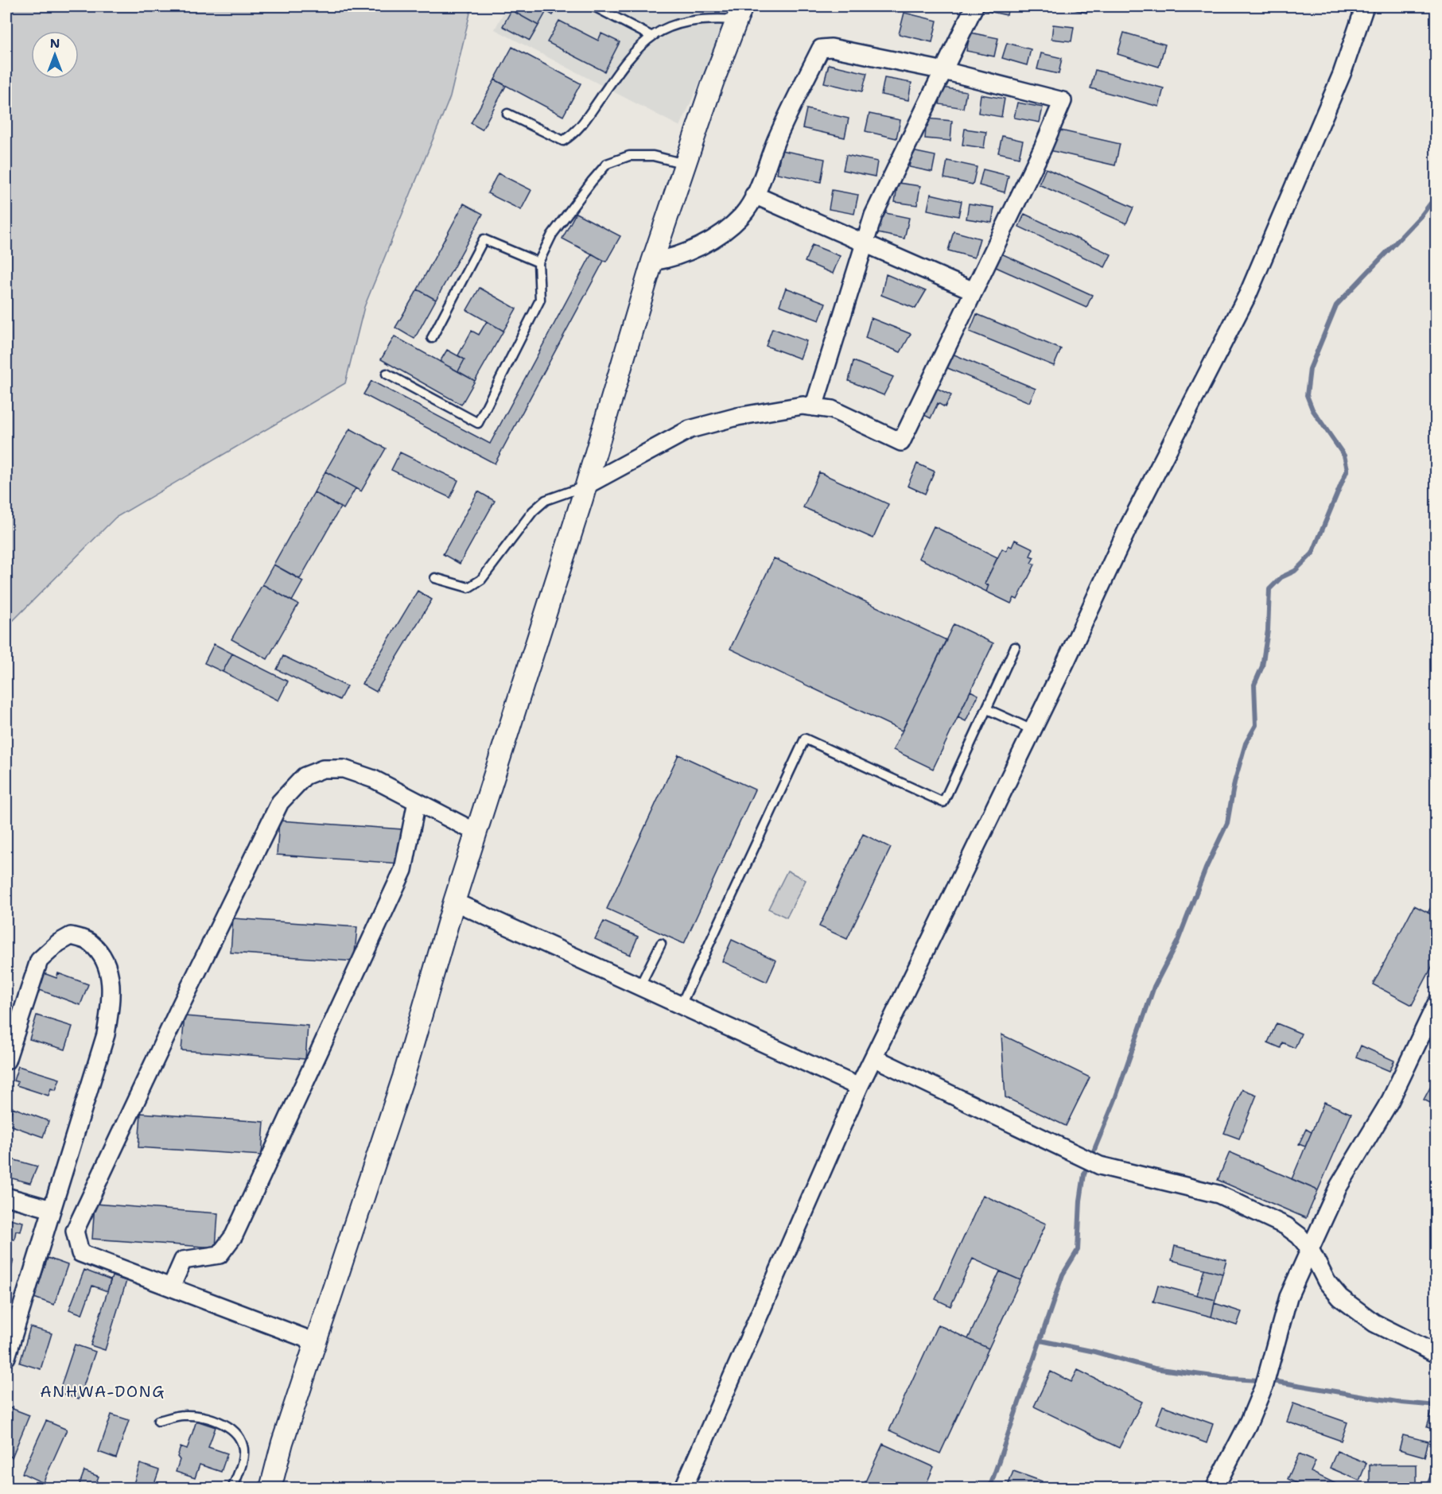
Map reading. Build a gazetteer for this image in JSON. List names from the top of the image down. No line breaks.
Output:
{"districts":["ANHWA-DONG"],"north":"top"}
